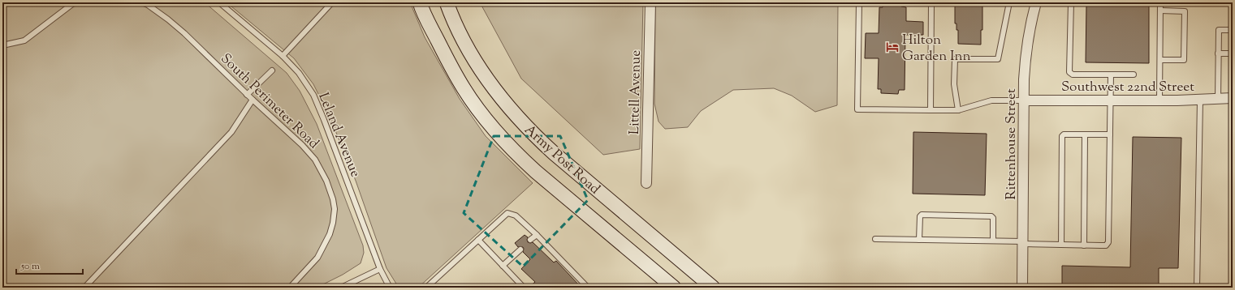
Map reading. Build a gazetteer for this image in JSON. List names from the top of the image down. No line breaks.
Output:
{"streets":{"main road":["Army Post Road"],"street":["Southwest 22nd Street","Littell Avenue","Rittenhouse Street"],"lane":["South Perimeter Road","Leland Avenue"]},"crossings":[["Southwest 22nd Street","Rittenhouse Street"]],"places":{"hotel":["Hilton Garden Inn"]},"scale_bar":"50 m"}
